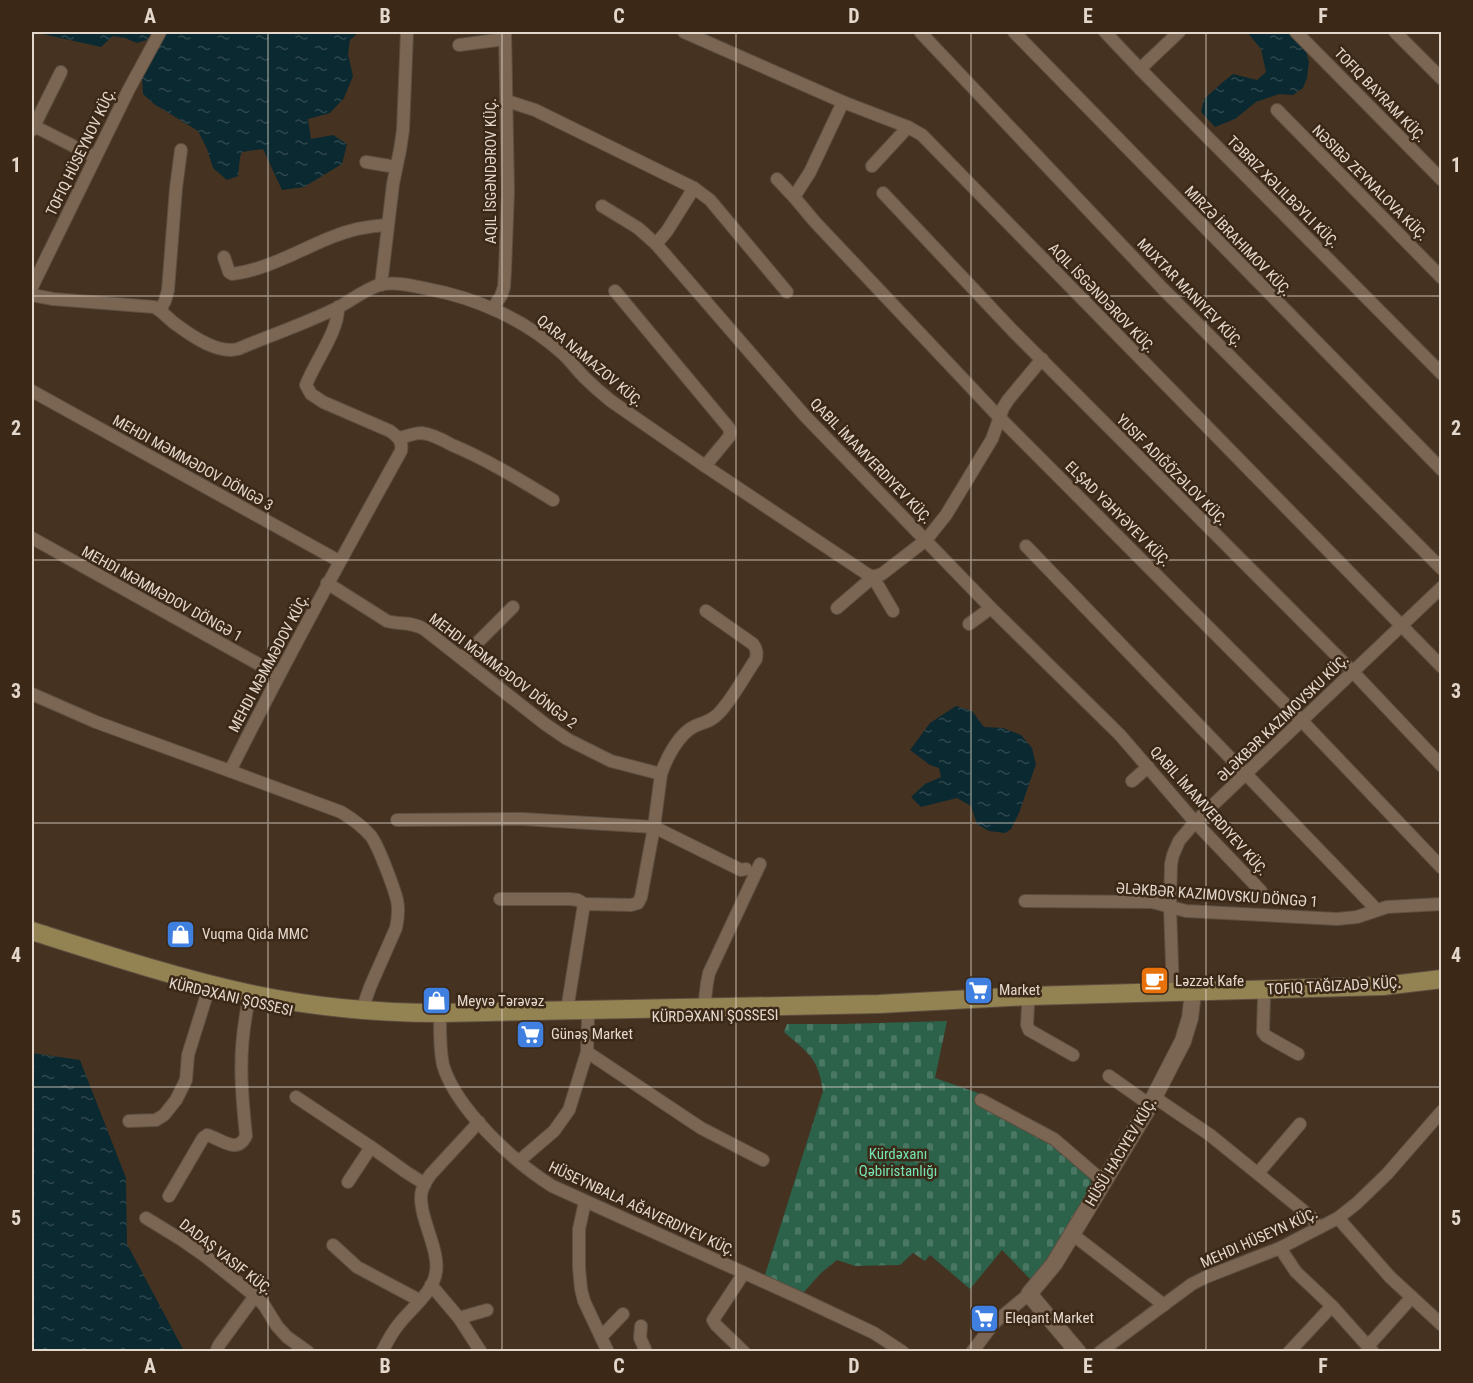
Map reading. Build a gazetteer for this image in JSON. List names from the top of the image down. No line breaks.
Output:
{"streets":{"street":["TOFIQ BAYRAM KÜÇ.","TOFIQ HÜSEYNOV KÜÇ.","AQIL İSGƏNDƏROV KÜÇ.","NƏSIBƏ ZEYNALOVA KÜÇ.","TƏBRIZ XƏLILBƏYLI KÜÇ.","MIRZƏ İBRAHIMOV KÜÇ.","MUXTAR MANIYEV KÜÇ.","QARA NAMAZOV KÜÇ.","QABIL İMAMVERDIYEV KÜÇ.","MEHDI MƏMMƏDOV DÖNGƏ 3","ELŞAD YƏHYƏYEV KÜÇ.","MEHDI MƏMMƏDOV DÖNGƏ 1","MEHDI MƏMMƏDOV KÜÇ.","MEHDI MƏMMƏDOV DÖNGƏ 2","HÜSEYNBALA AĞAVERDIYEV KÜÇ.","MEHDI HÜSEYN KÜÇ.","DADAŞ VASIF KÜÇ."]},"crossings":[["AQIL İSGƏNDƏROV KÜÇ.","QARA NAMAZOV KÜÇ."],["MEHDI MƏMMƏDOV DÖNGƏ 3","MEHDI MƏMMƏDOV KÜÇ."],["MEHDI MƏMMƏDOV DÖNGƏ 1","MEHDI MƏMMƏDOV KÜÇ."],["MEHDI MƏMMƏDOV KÜÇ.","MEHDI MƏMMƏDOV DÖNGƏ 2"]],"parks":["Kürdəxanı Qəbiristanlığı"],"places":{"shop":["Vuqma Qida MMC","Meyvə Tərəvəz"],"cafe":["Ləzzət Kafe"],"supermarket":["Market","Günəş Market","Eleqant Market"]},"grid":{"columns":["A","B","C","D","E","F"],"rows":["1","2","3","4","5"]}}
